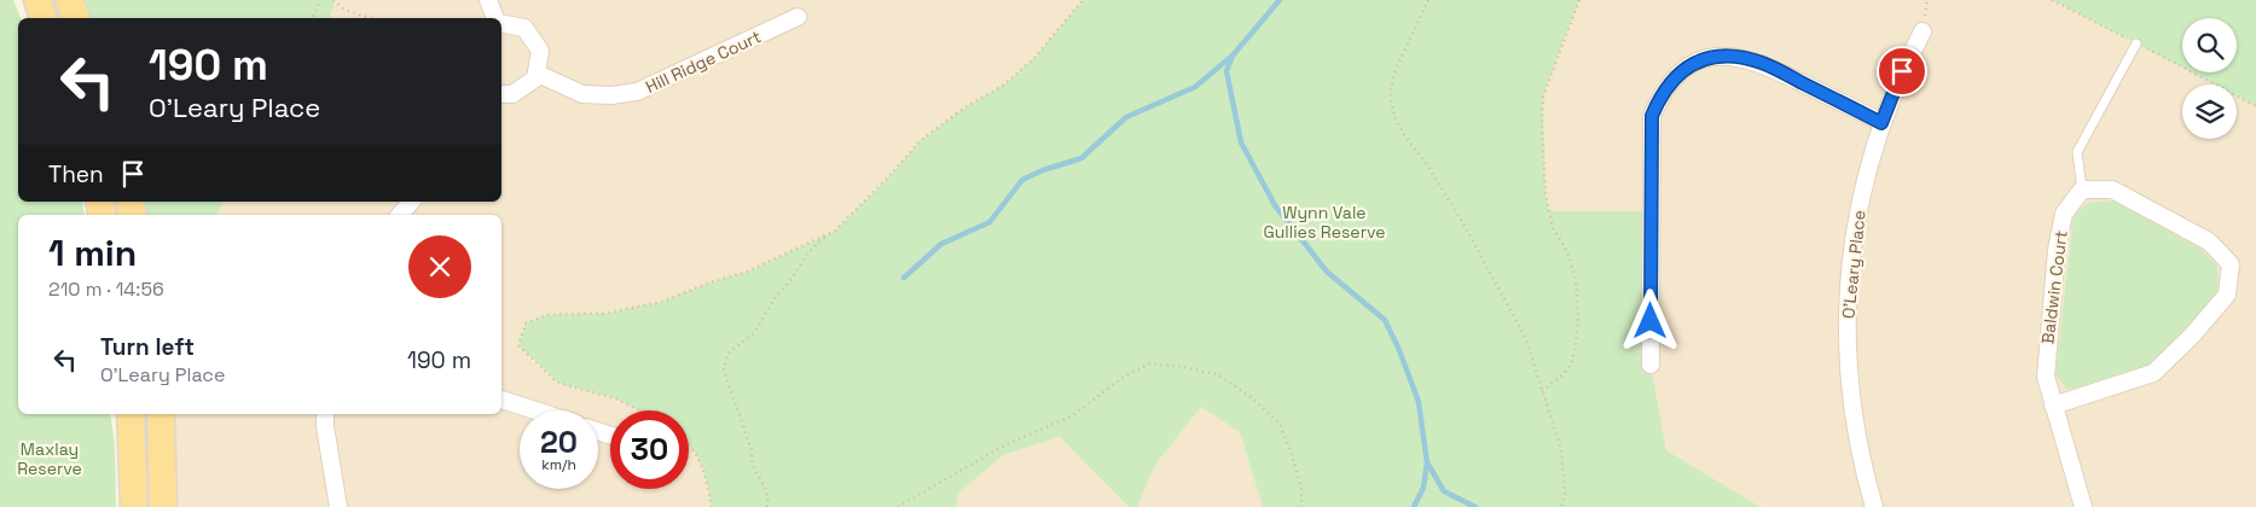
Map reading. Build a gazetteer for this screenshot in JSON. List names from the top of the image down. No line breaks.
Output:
{"streets":{"street":["Hill Ridge Court","O'Leary Place","Baldwin Court"]},"parks":["Wynn Vale Gullies Reserve","Maxlay Reserve"],"page":{"turn":["190 m","O'Leary Place"],"then":"Then","heading":["1 min","210 m · 14:56"],"list":[{"name":"Turn left","note":"O'Leary Place","value":"190 m"}],"speed":"20 km/h","limit":"30"}}
